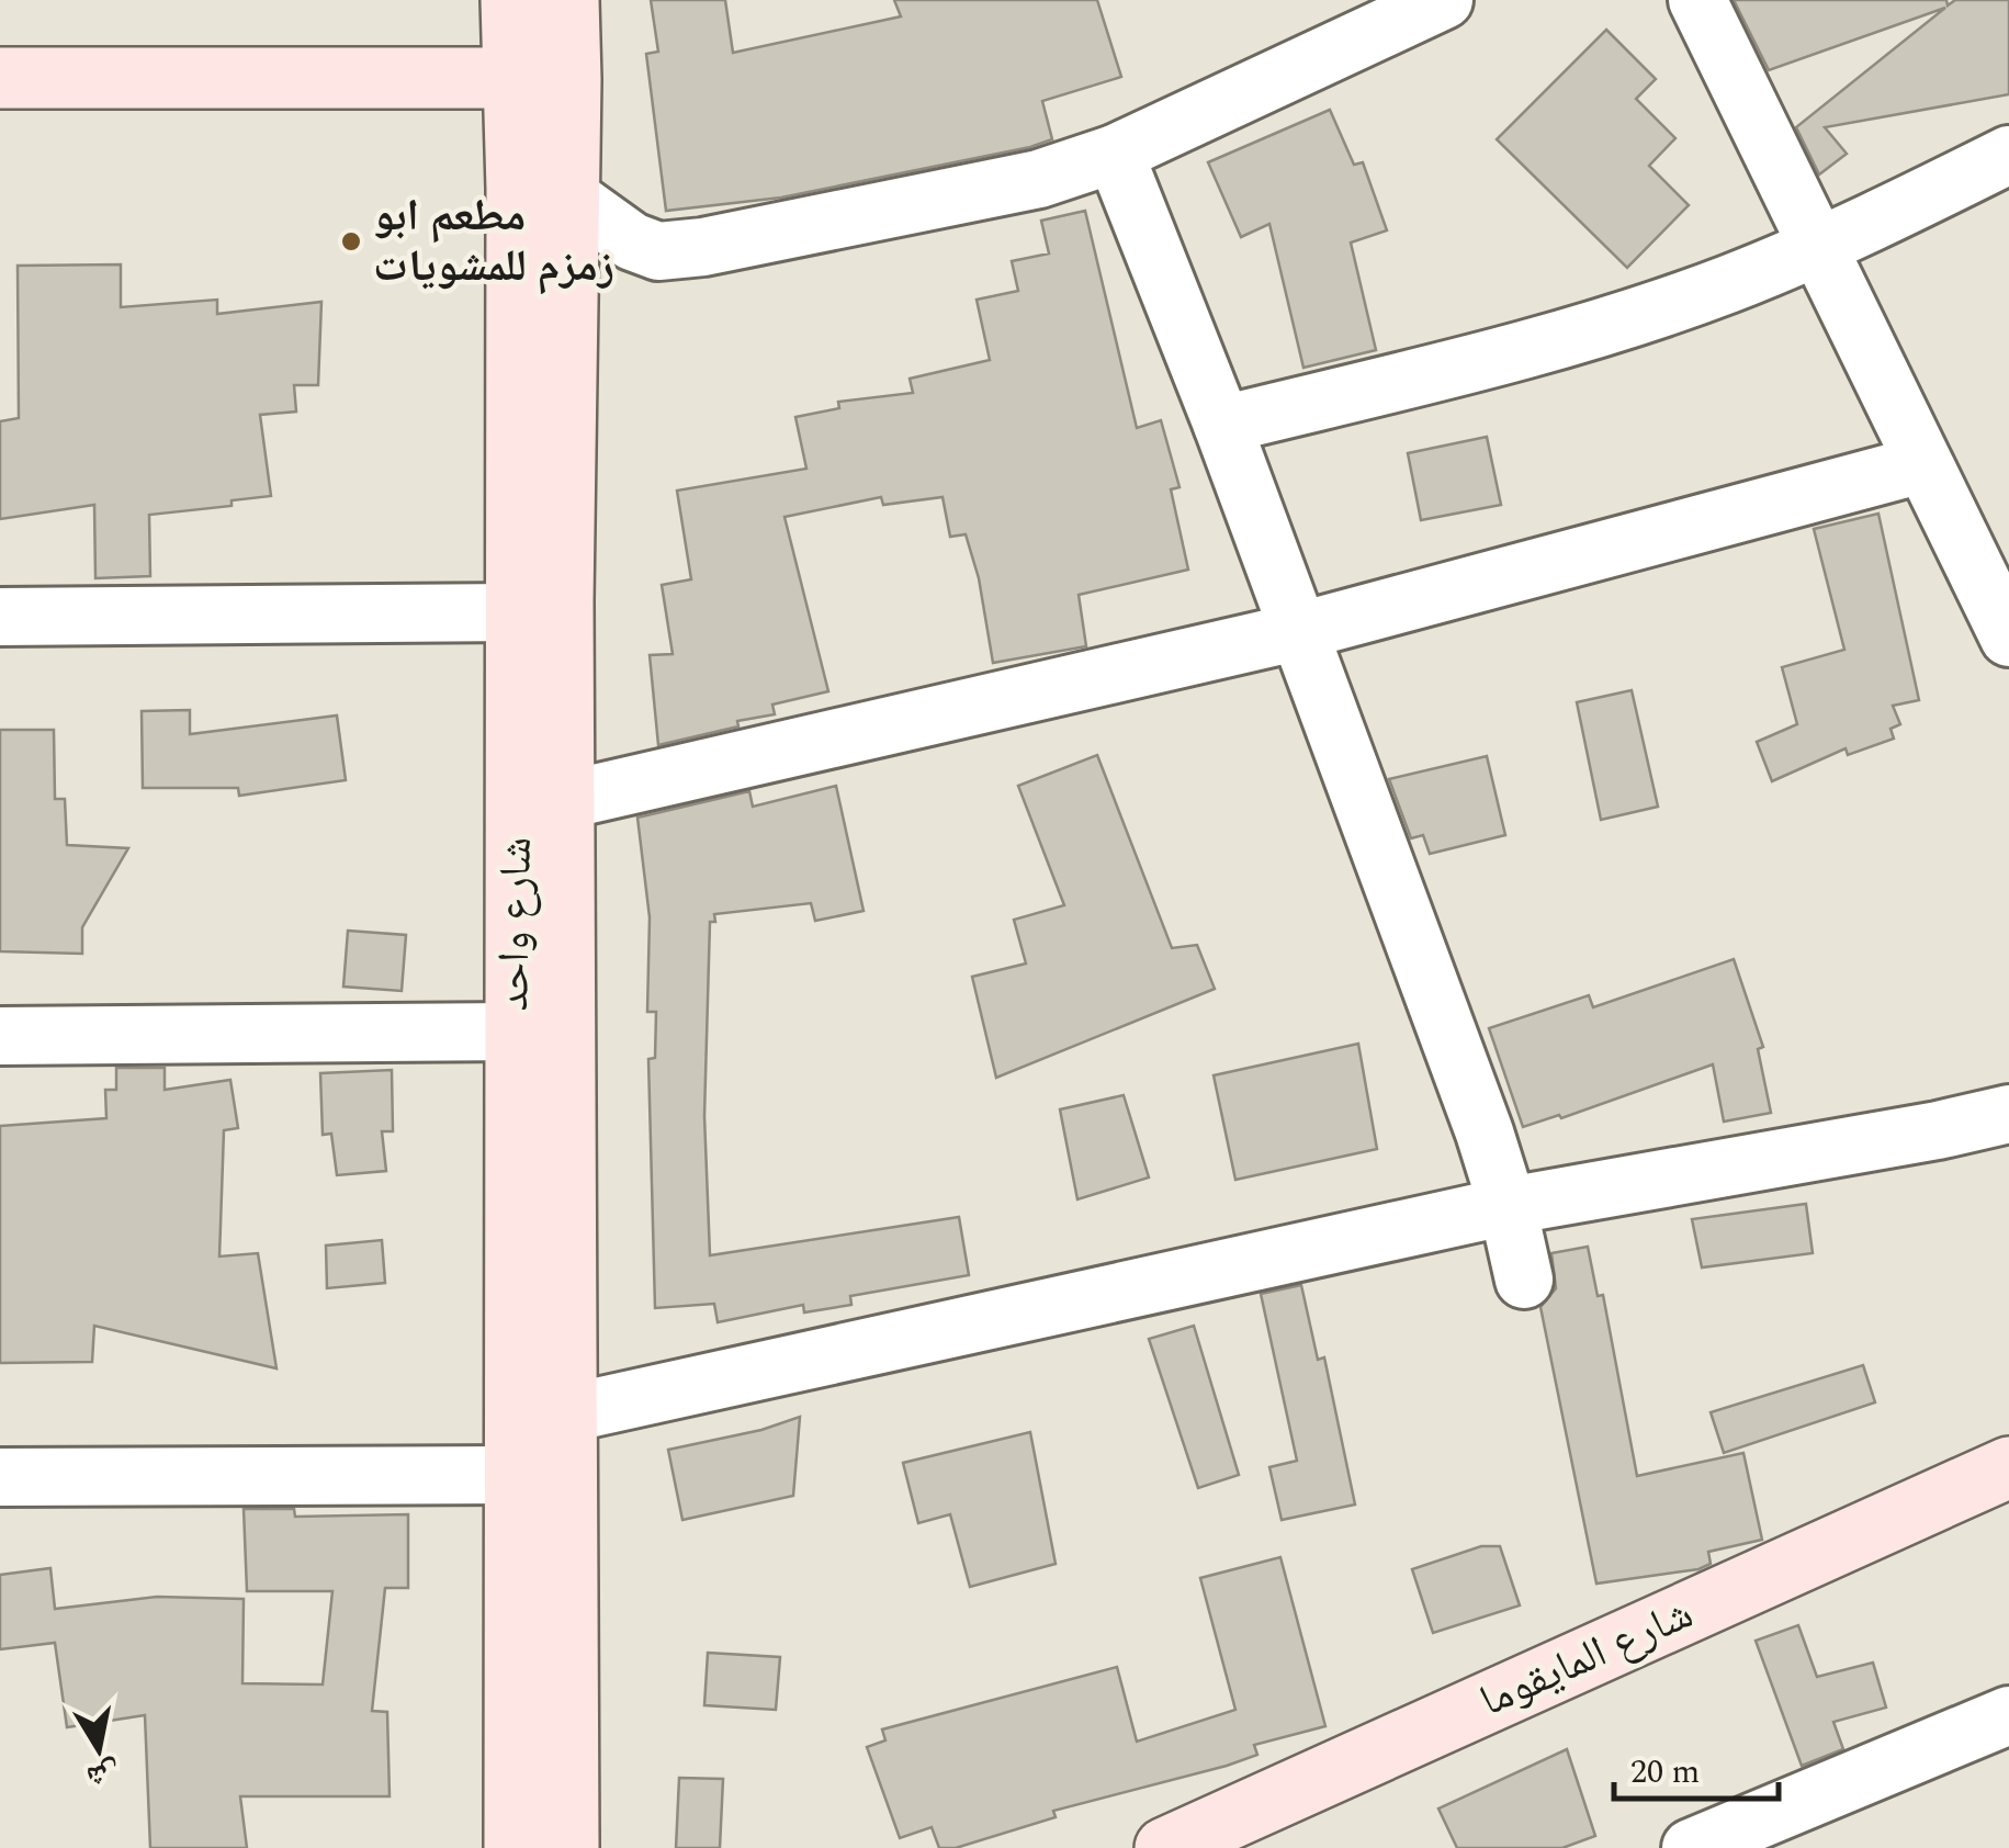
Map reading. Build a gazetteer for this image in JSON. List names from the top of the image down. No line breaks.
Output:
{"streets":{"street":["شارع واحد","شارع المايقوما"]},"places":["مطعم ابو زمزم للمشويات"],"scale_bar":"20 m","north":"bottom"}
